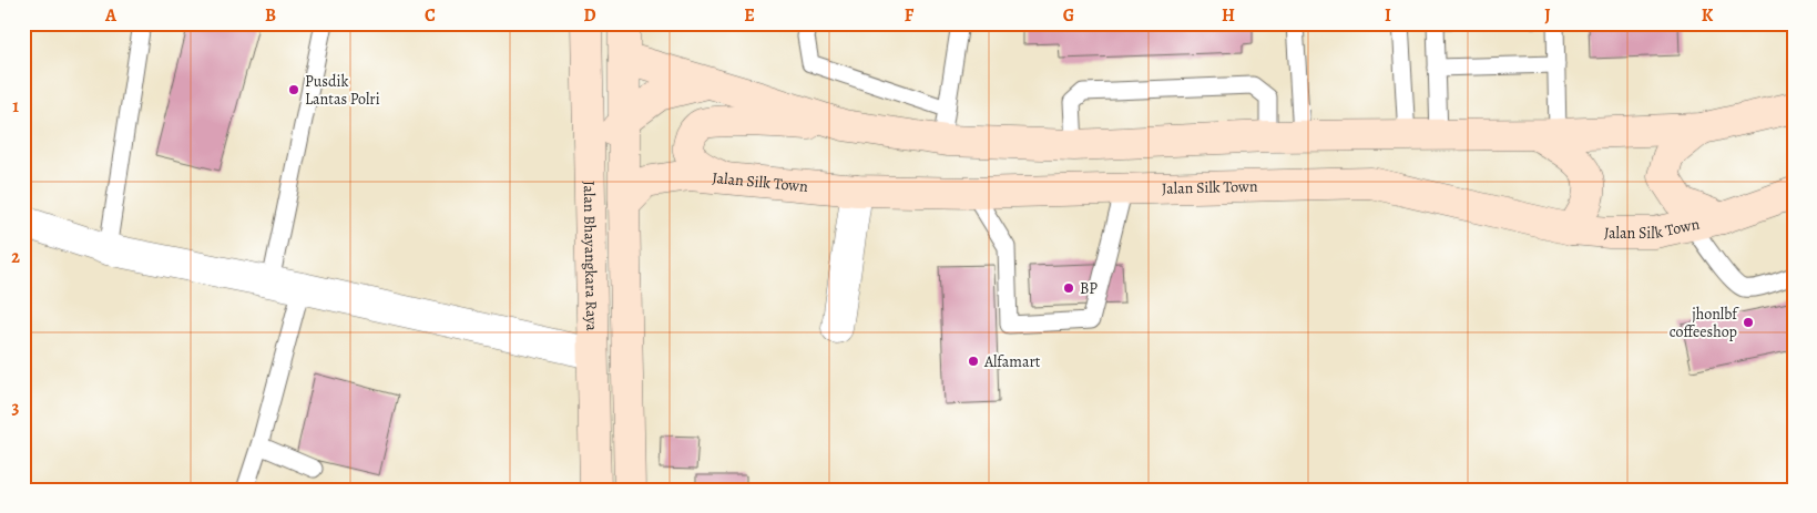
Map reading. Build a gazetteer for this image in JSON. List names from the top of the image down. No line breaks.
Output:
{"streets":{"main road":["Jalan Silk Town","Jalan Bhayangkara Raya"]},"places":["Pusdik Lantas Polri","BP","jhonlbf coffeeshop","Alfamart"],"grid":{"columns":["A","B","C","D","E","F","G","H","I","J","K"],"rows":["1","2","3"]}}
